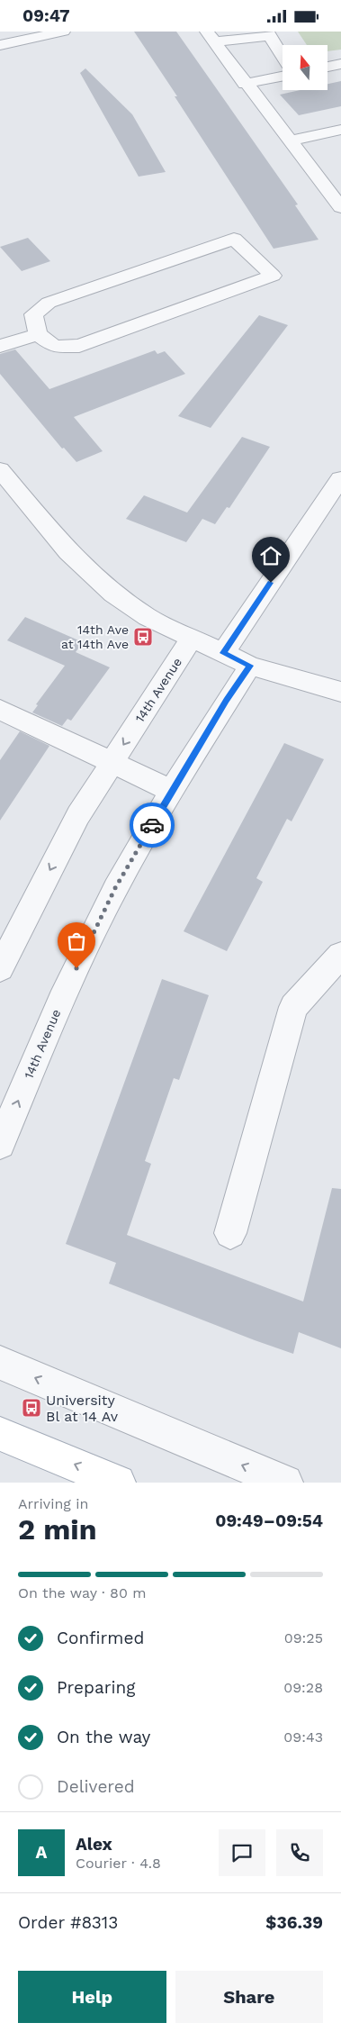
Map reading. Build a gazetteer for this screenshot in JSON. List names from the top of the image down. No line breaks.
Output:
{"streets":{"street":["14th Avenue"]},"places":{"bus stop":["14th Ave at 14th Ave","University Bl at 14 Av"]},"north":"top","page":{"status":"09:47","heading":["2 min","Arriving in","09:49–09:54"],"panel":["Alex","Courier · 4.8","Order #8313","$36.39"],"bar":"On the way · 80 m","list":[["Confirmed","09:25"],["Preparing","09:28"],["On the way","09:43"],"Delivered"],"round":"A","buttons":["Help","Share"]}}
